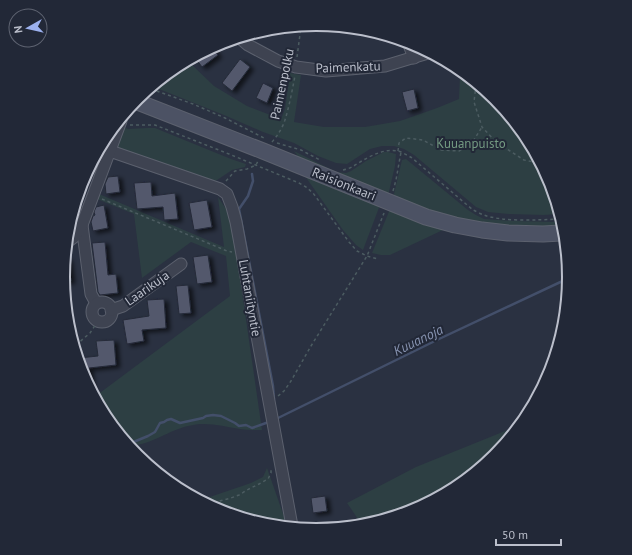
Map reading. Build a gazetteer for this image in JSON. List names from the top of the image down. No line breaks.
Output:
{"streets":{"main road":["Raisionkaari"],"street":["Paimenkatu","Laarikuja","Luhtaniityntie"],"path":["Paimenpolku"]},"crossings":[["Paimenkatu","Paimenpolku"],["Paimenpolku","Raisionkaari"]],"water":["Kuuanoja"],"parks":["Kuuanpuisto"],"scale_bar":"50 m","north":"left"}
